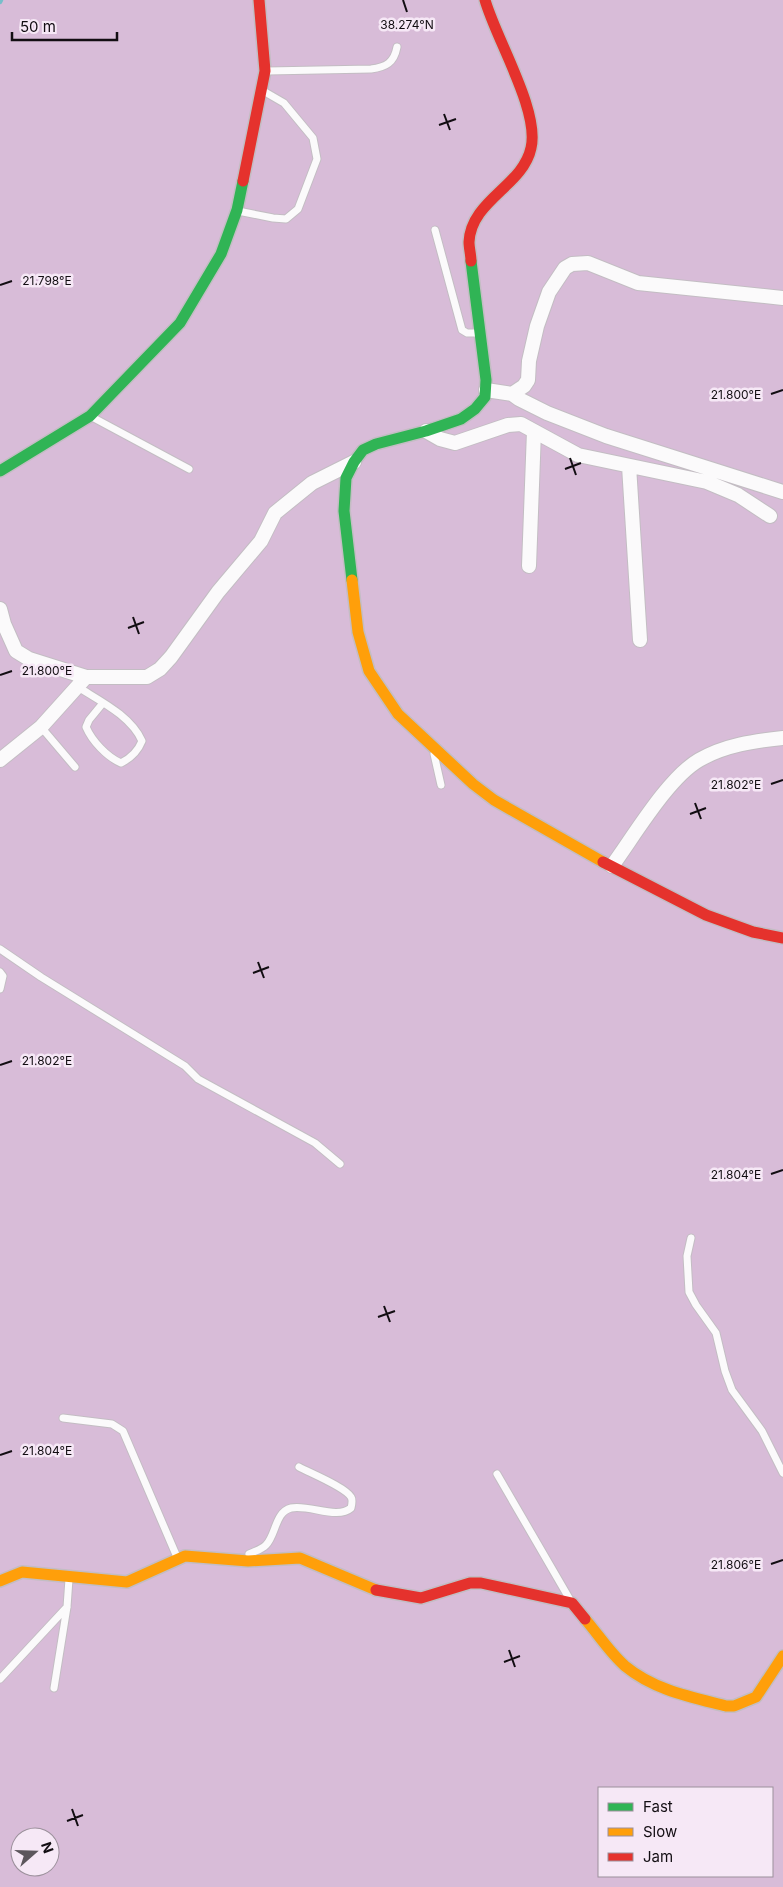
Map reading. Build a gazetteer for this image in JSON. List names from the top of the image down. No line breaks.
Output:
{"legend":["Fast","Slow","Jam"],"scale_bar":"50 m","north":"right","coordinates":["38.274°N","21.798°E","21.800°E","21.802°E","21.804°E","21.806°E"]}
